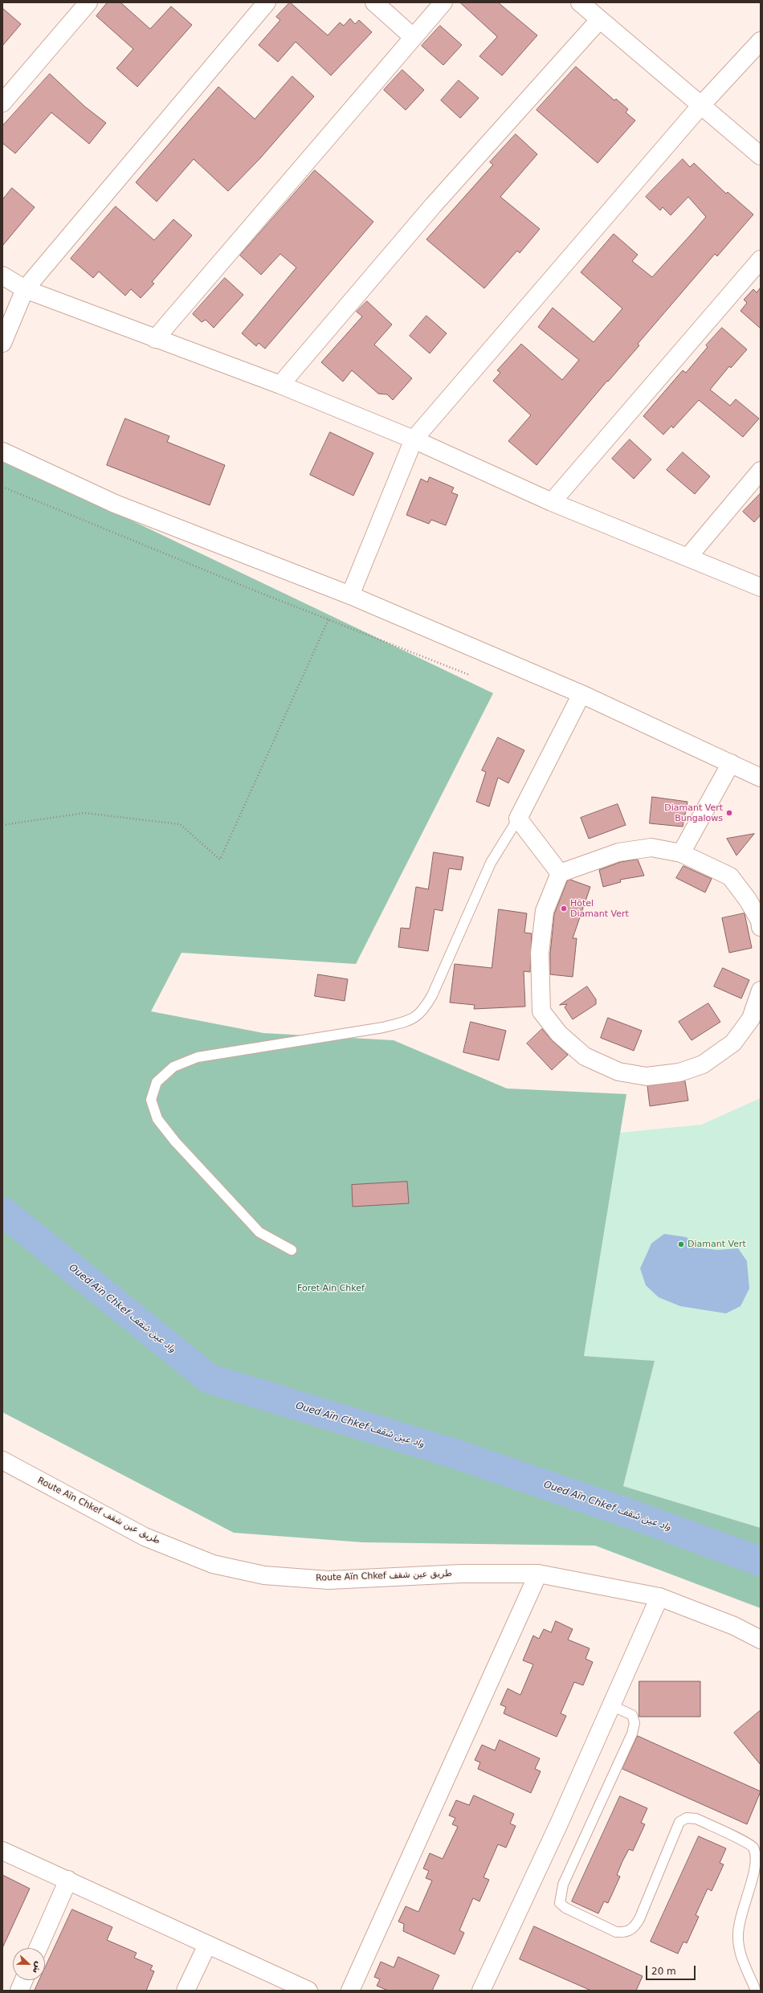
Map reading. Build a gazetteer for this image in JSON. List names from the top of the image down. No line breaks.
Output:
{"streets":{"street":["Route Aïn Chkef طريق عين شقف"]},"water":["Oued Aïn Chkef واد عين شقف"],"parks":["Foret Ain Chkef"],"places":["Diamant Vert Bungalows","Hôtel Diamant Vert","Diamant Vert"],"scale_bar":"20 m","north":"right"}
